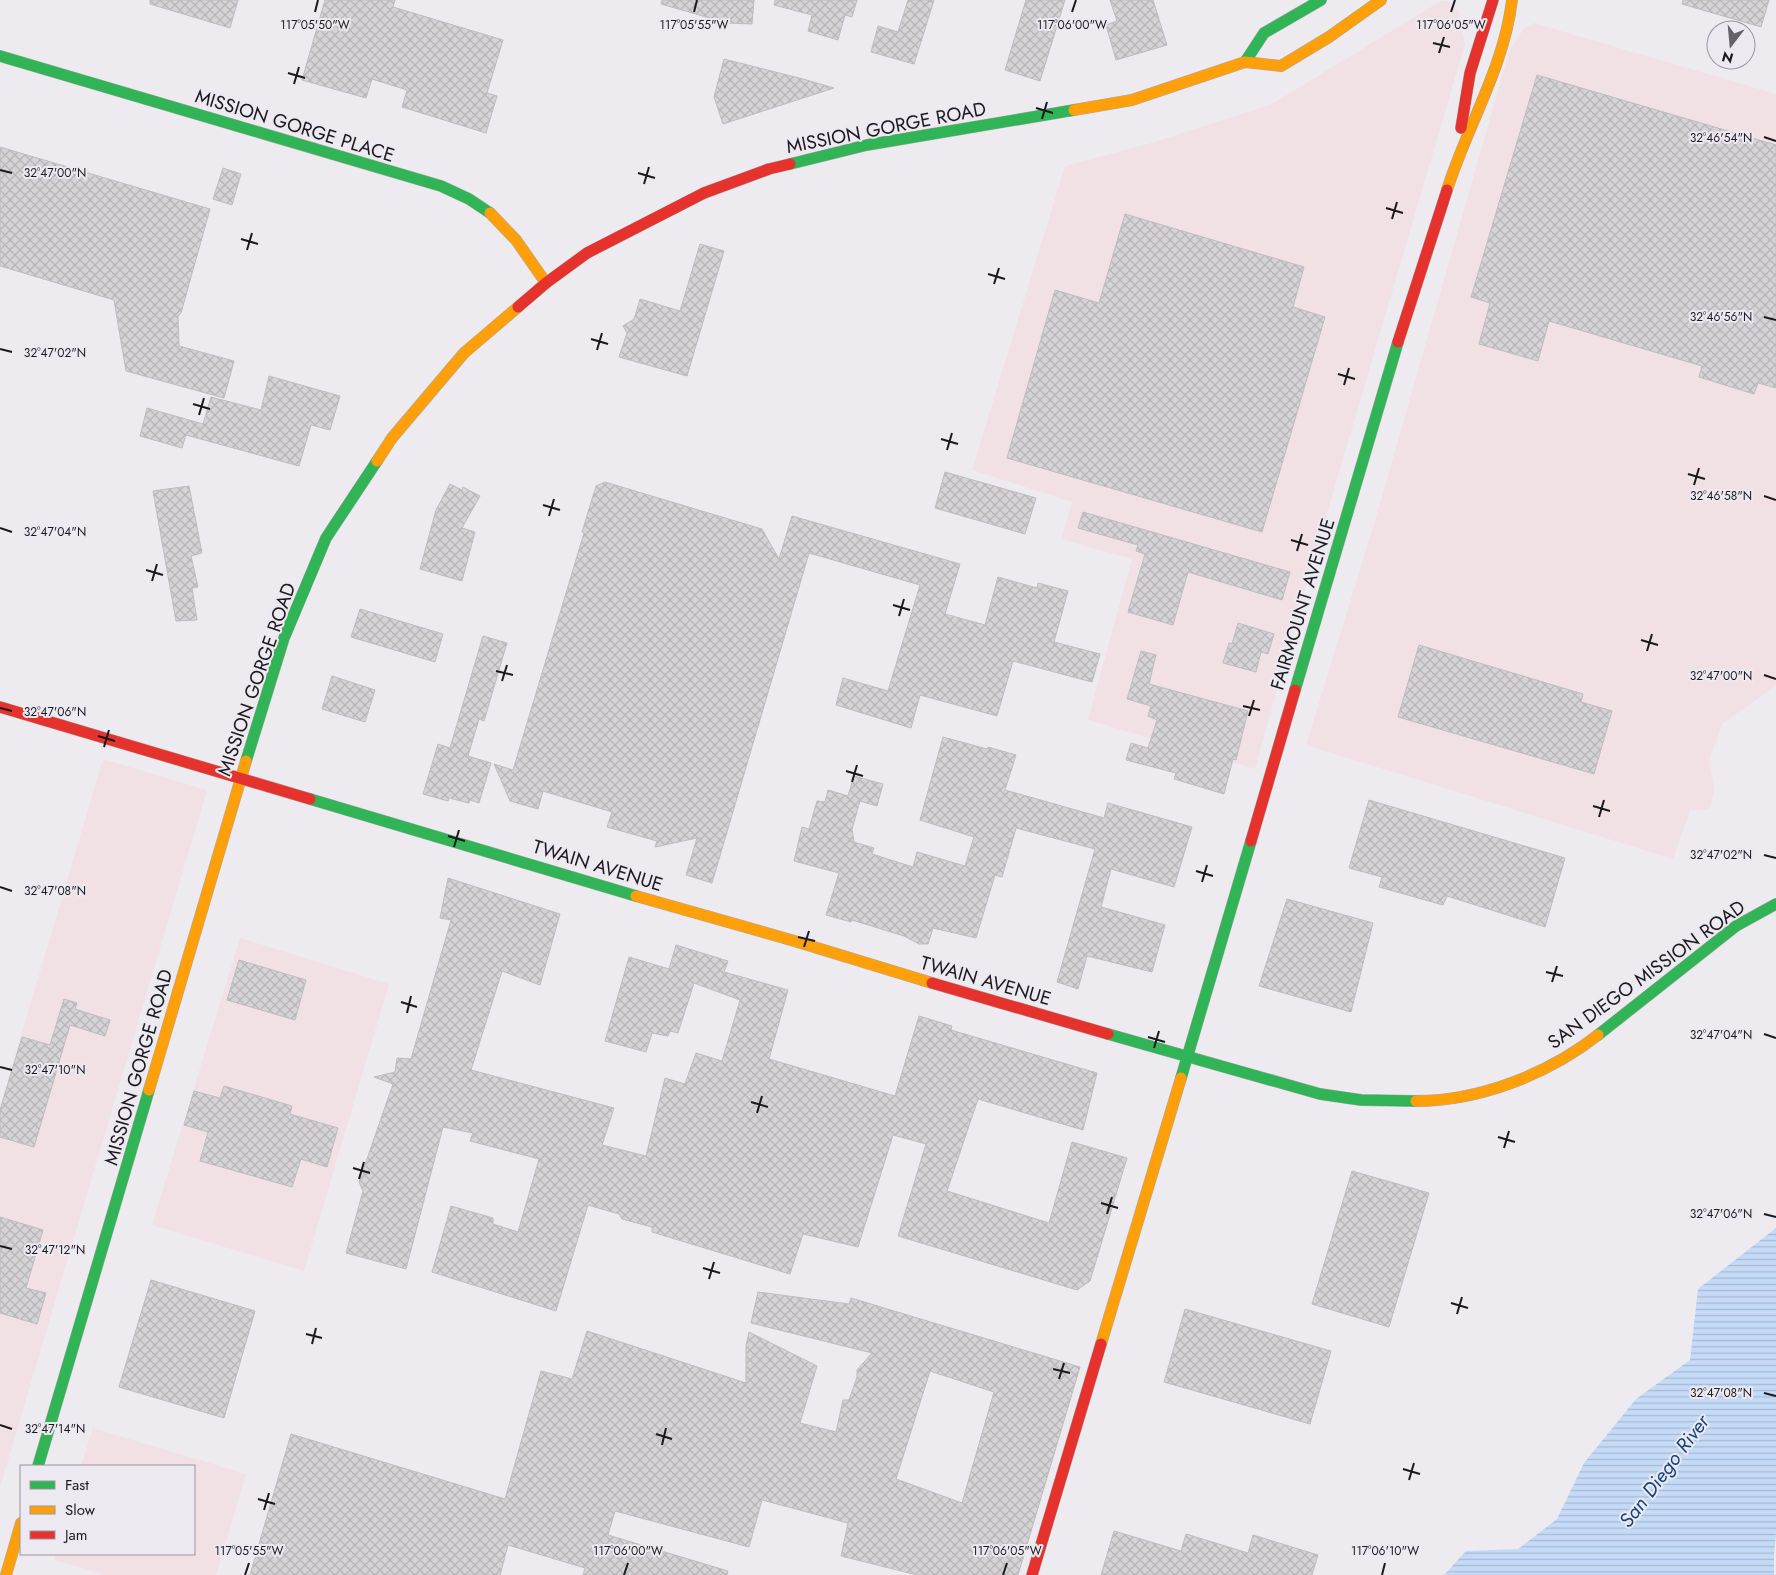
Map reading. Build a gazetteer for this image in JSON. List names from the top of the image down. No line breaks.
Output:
{"streets":{"main road":["MISSION GORGE PLACE","MISSION GORGE ROAD","FAIRMOUNT AVENUE","TWAIN AVENUE","SAN DIEGO MISSION ROAD"]},"crossings":[["MISSION GORGE PLACE","MISSION GORGE ROAD"],["MISSION GORGE ROAD","TWAIN AVENUE"],["FAIRMOUNT AVENUE","TWAIN AVENUE"],["FAIRMOUNT AVENUE","SAN DIEGO MISSION ROAD"],["TWAIN AVENUE","SAN DIEGO MISSION ROAD"]],"water":["San Diego River"],"legend":["Fast","Slow","Jam"],"north":"bottom","coordinates":["117°05'50\"W","117°05'55\"W","117°06'00\"W","117°06'05\"W","32°46'54\"N","32°47'00\"N","32°46'56\"N","32°47'02\"N","32°46'58\"N","32°47'04\"N","32°47'06\"N","32°47'08\"N","32°47'10\"N","32°47'12\"N","32°47'14\"N","117°06'10\"W"]}
